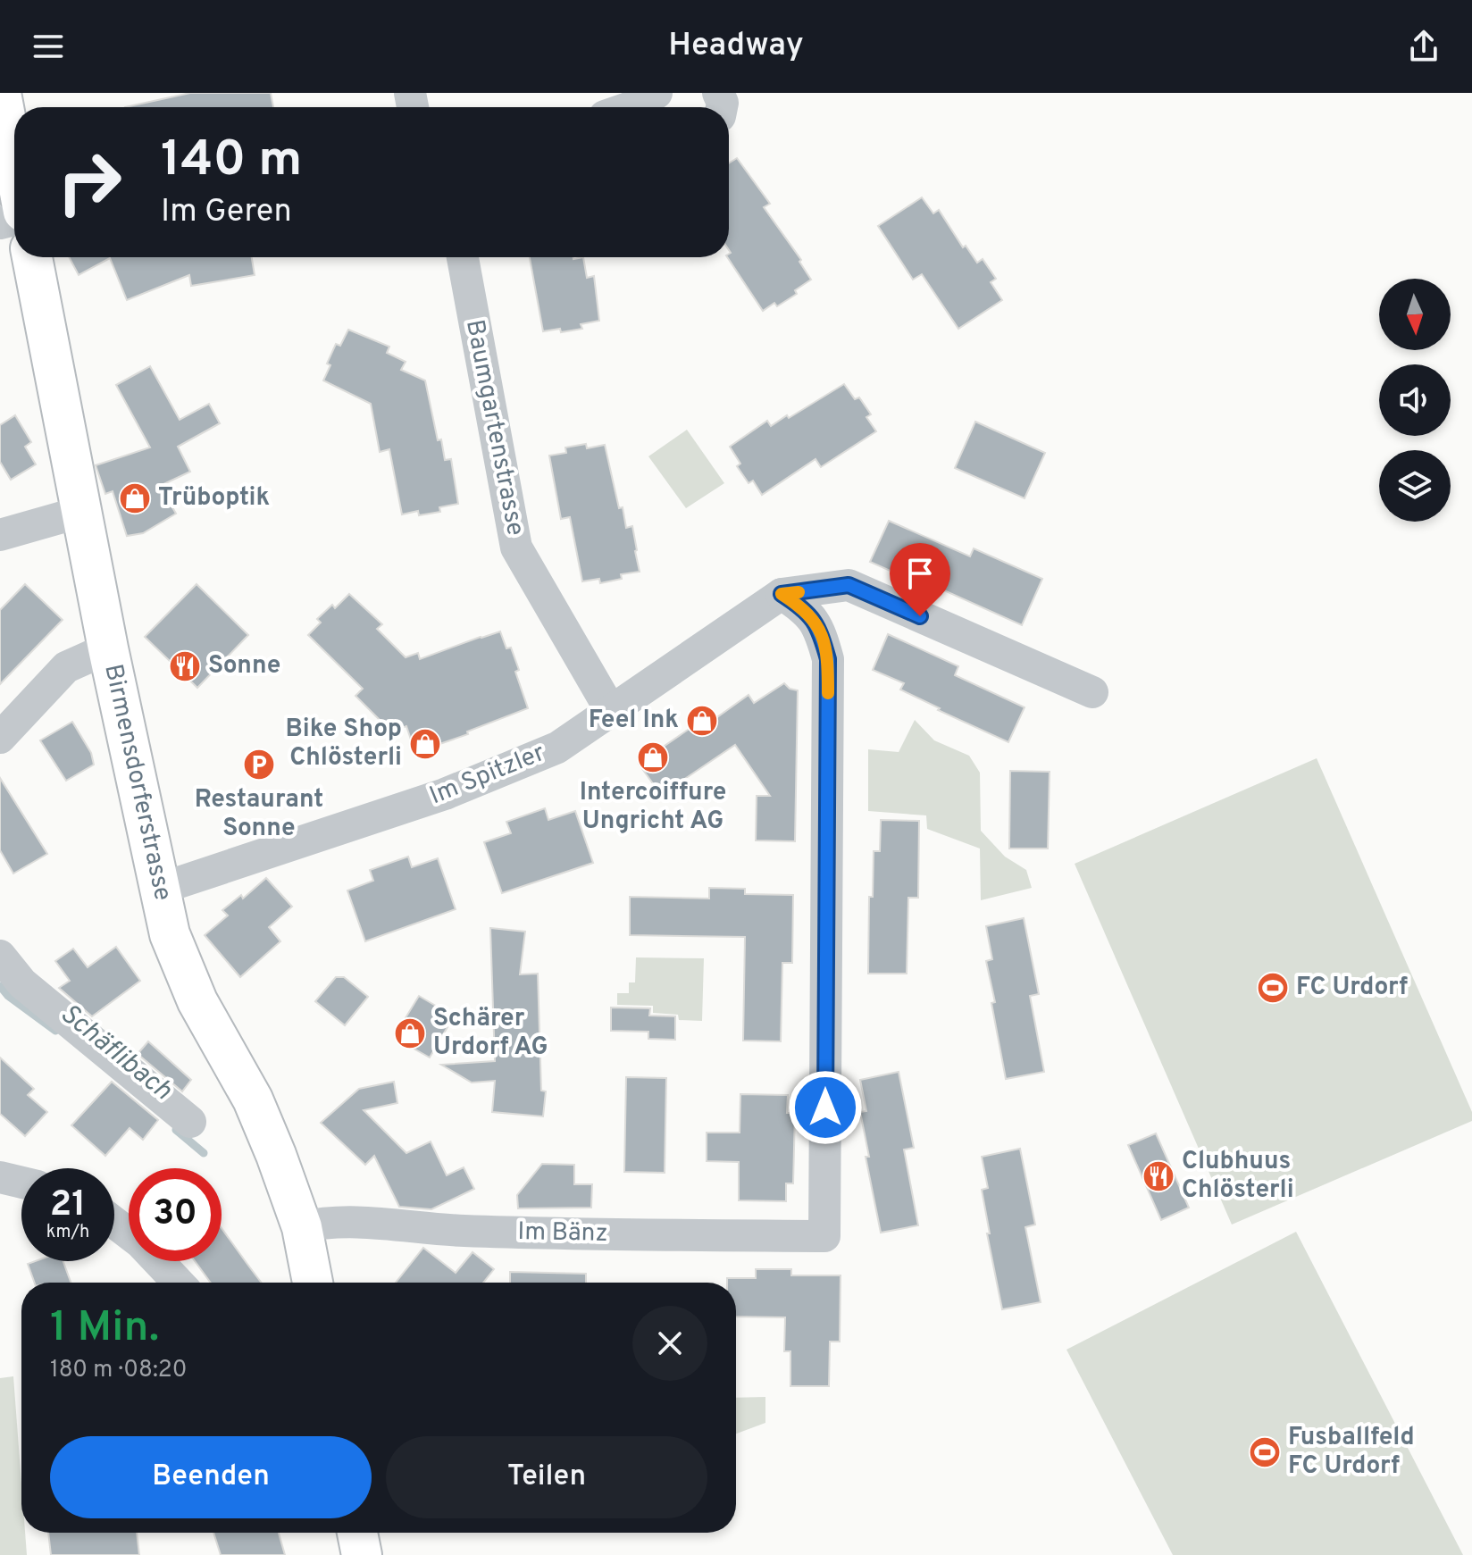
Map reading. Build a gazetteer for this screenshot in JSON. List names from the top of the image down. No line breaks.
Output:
{"streets":{"main road":["Birmensdorferstrasse"],"street":["Baumgartenstrasse","Im Spitzler","Im Bänz"]},"crossings":[["Baumgartenstrasse","Im Spitzler"],["Im Spitzler","Birmensdorferstrasse"],["Im Spitzler","Im Bänz"],["Birmensdorferstrasse","Im Bänz"]],"water":["Schäflibach"],"places":{"shop":["Trüboptik","Feel Ink","Bike Shop Chlösterli","Intercoiffure Ungricht AG","Schärer Urdorf AG"],"restaurant":["Sonne","Clubhuus Chlösterli"],"parking":["Restaurant Sonne"],"sports":["FC Urdorf","Fusballfeld FC Urdorf"]},"north":"bottom","page":{"header":"Headway","turn":["140 m","Im Geren"],"speed":"21 km/h","limit":"30","heading":["1 Min.","180 m · 08:20"],"buttons":["Beenden","Teilen"]}}
